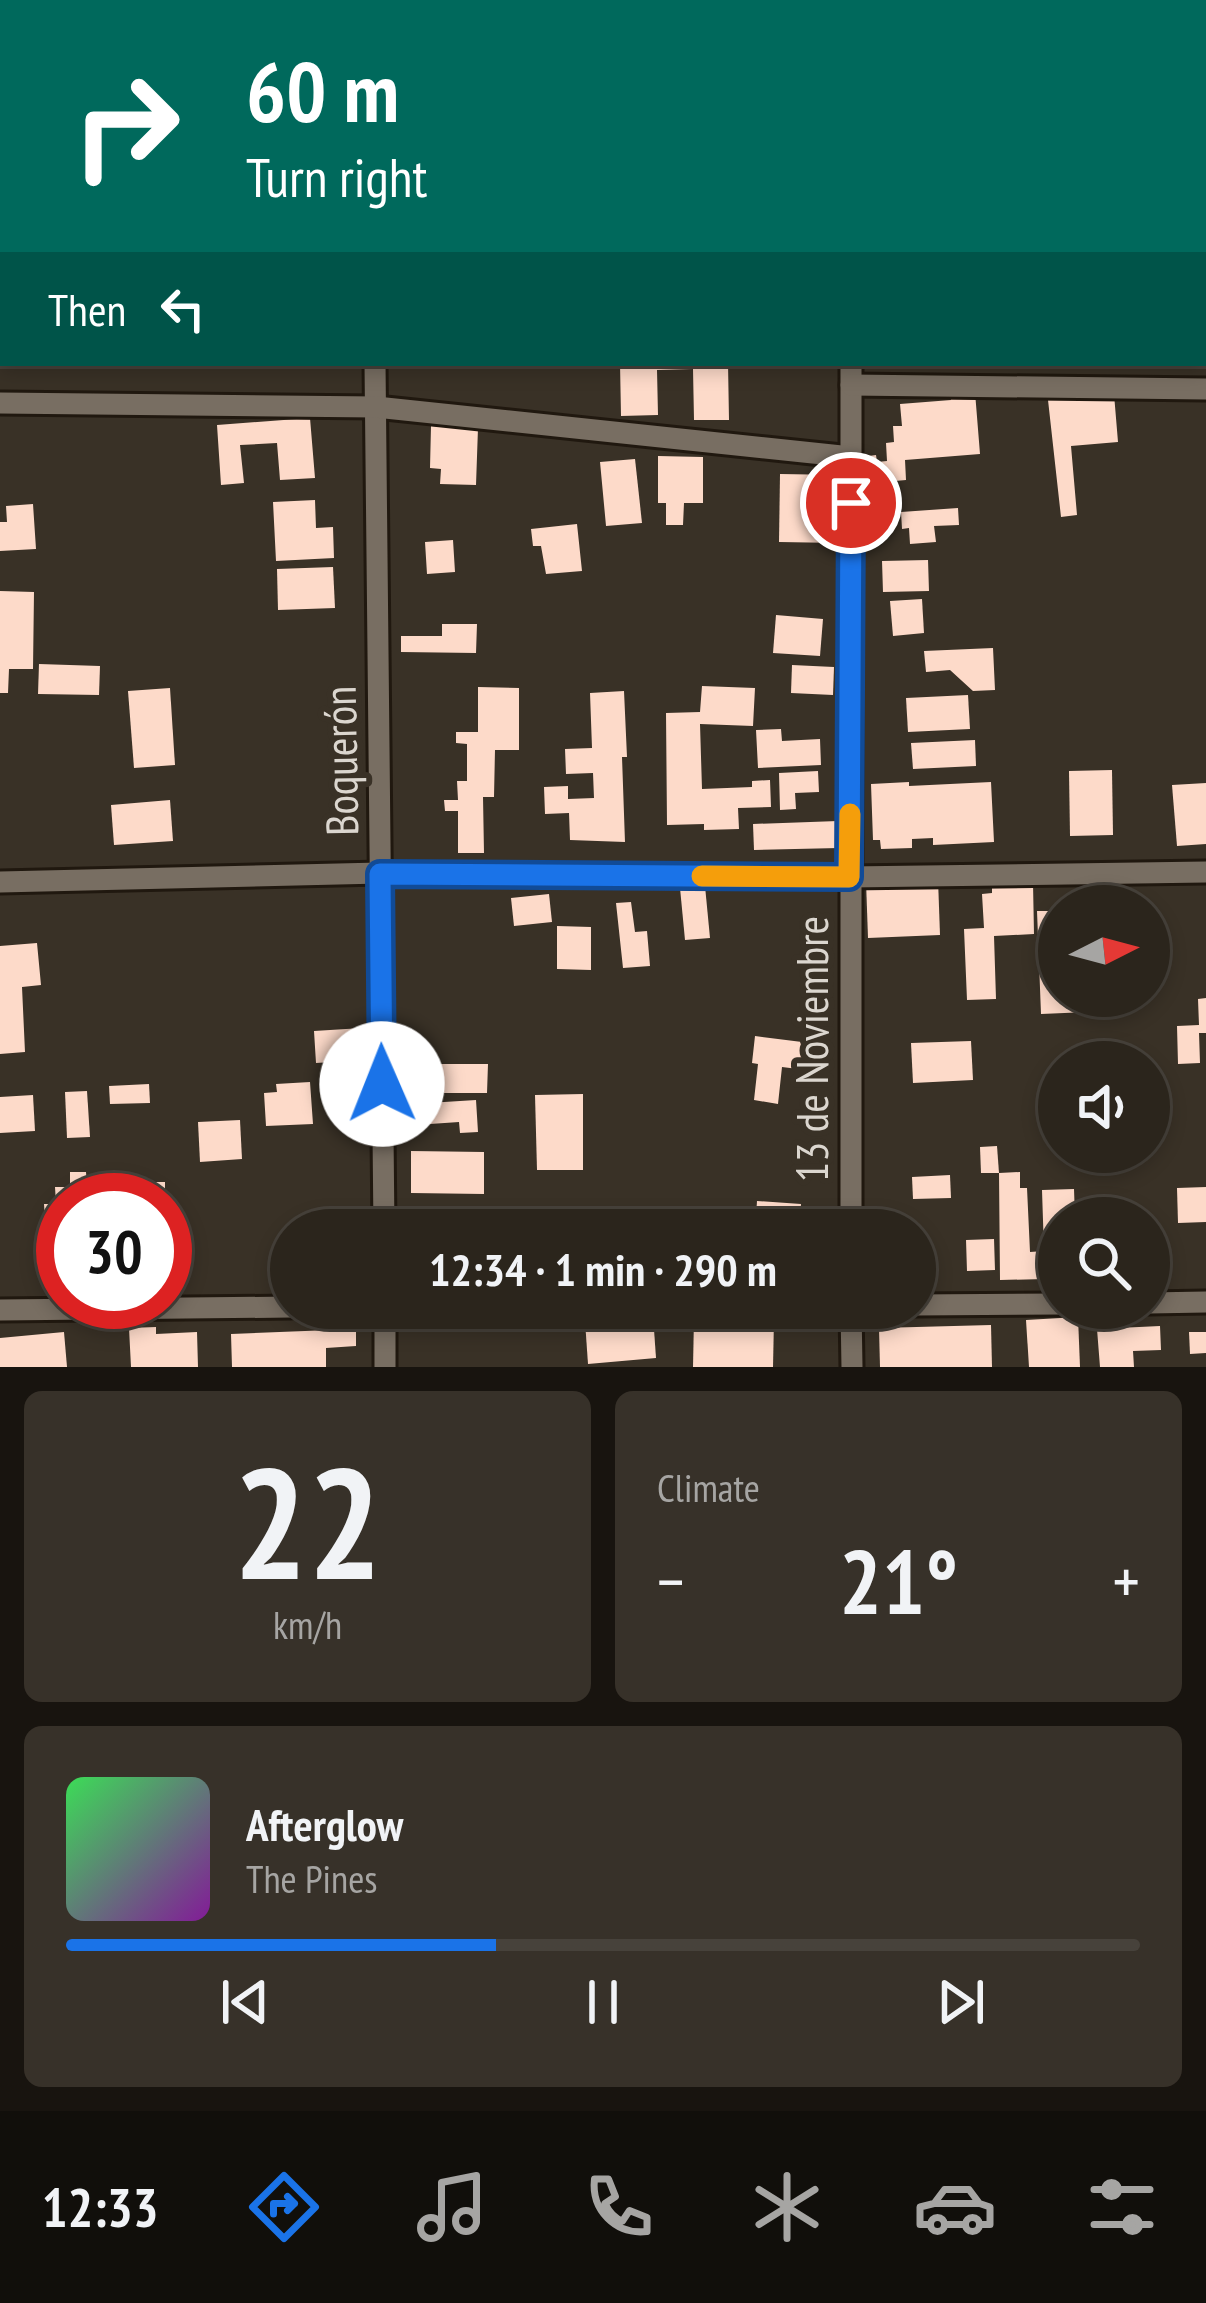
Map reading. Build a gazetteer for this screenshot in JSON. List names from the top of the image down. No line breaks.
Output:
{"streets":{"street":["Boquerón","13 de Noviembre"]},"north":"right","page":{"turn":["60 m","Turn right"],"then":"Then","limit":"30","trip":"12:34 · 1 min · 290 m","tile":[["22","km/h"],"Climate"],"heat":["−","21°","+"],"song":["Afterglow","The Pines"],"tabs":"12:33"}}
